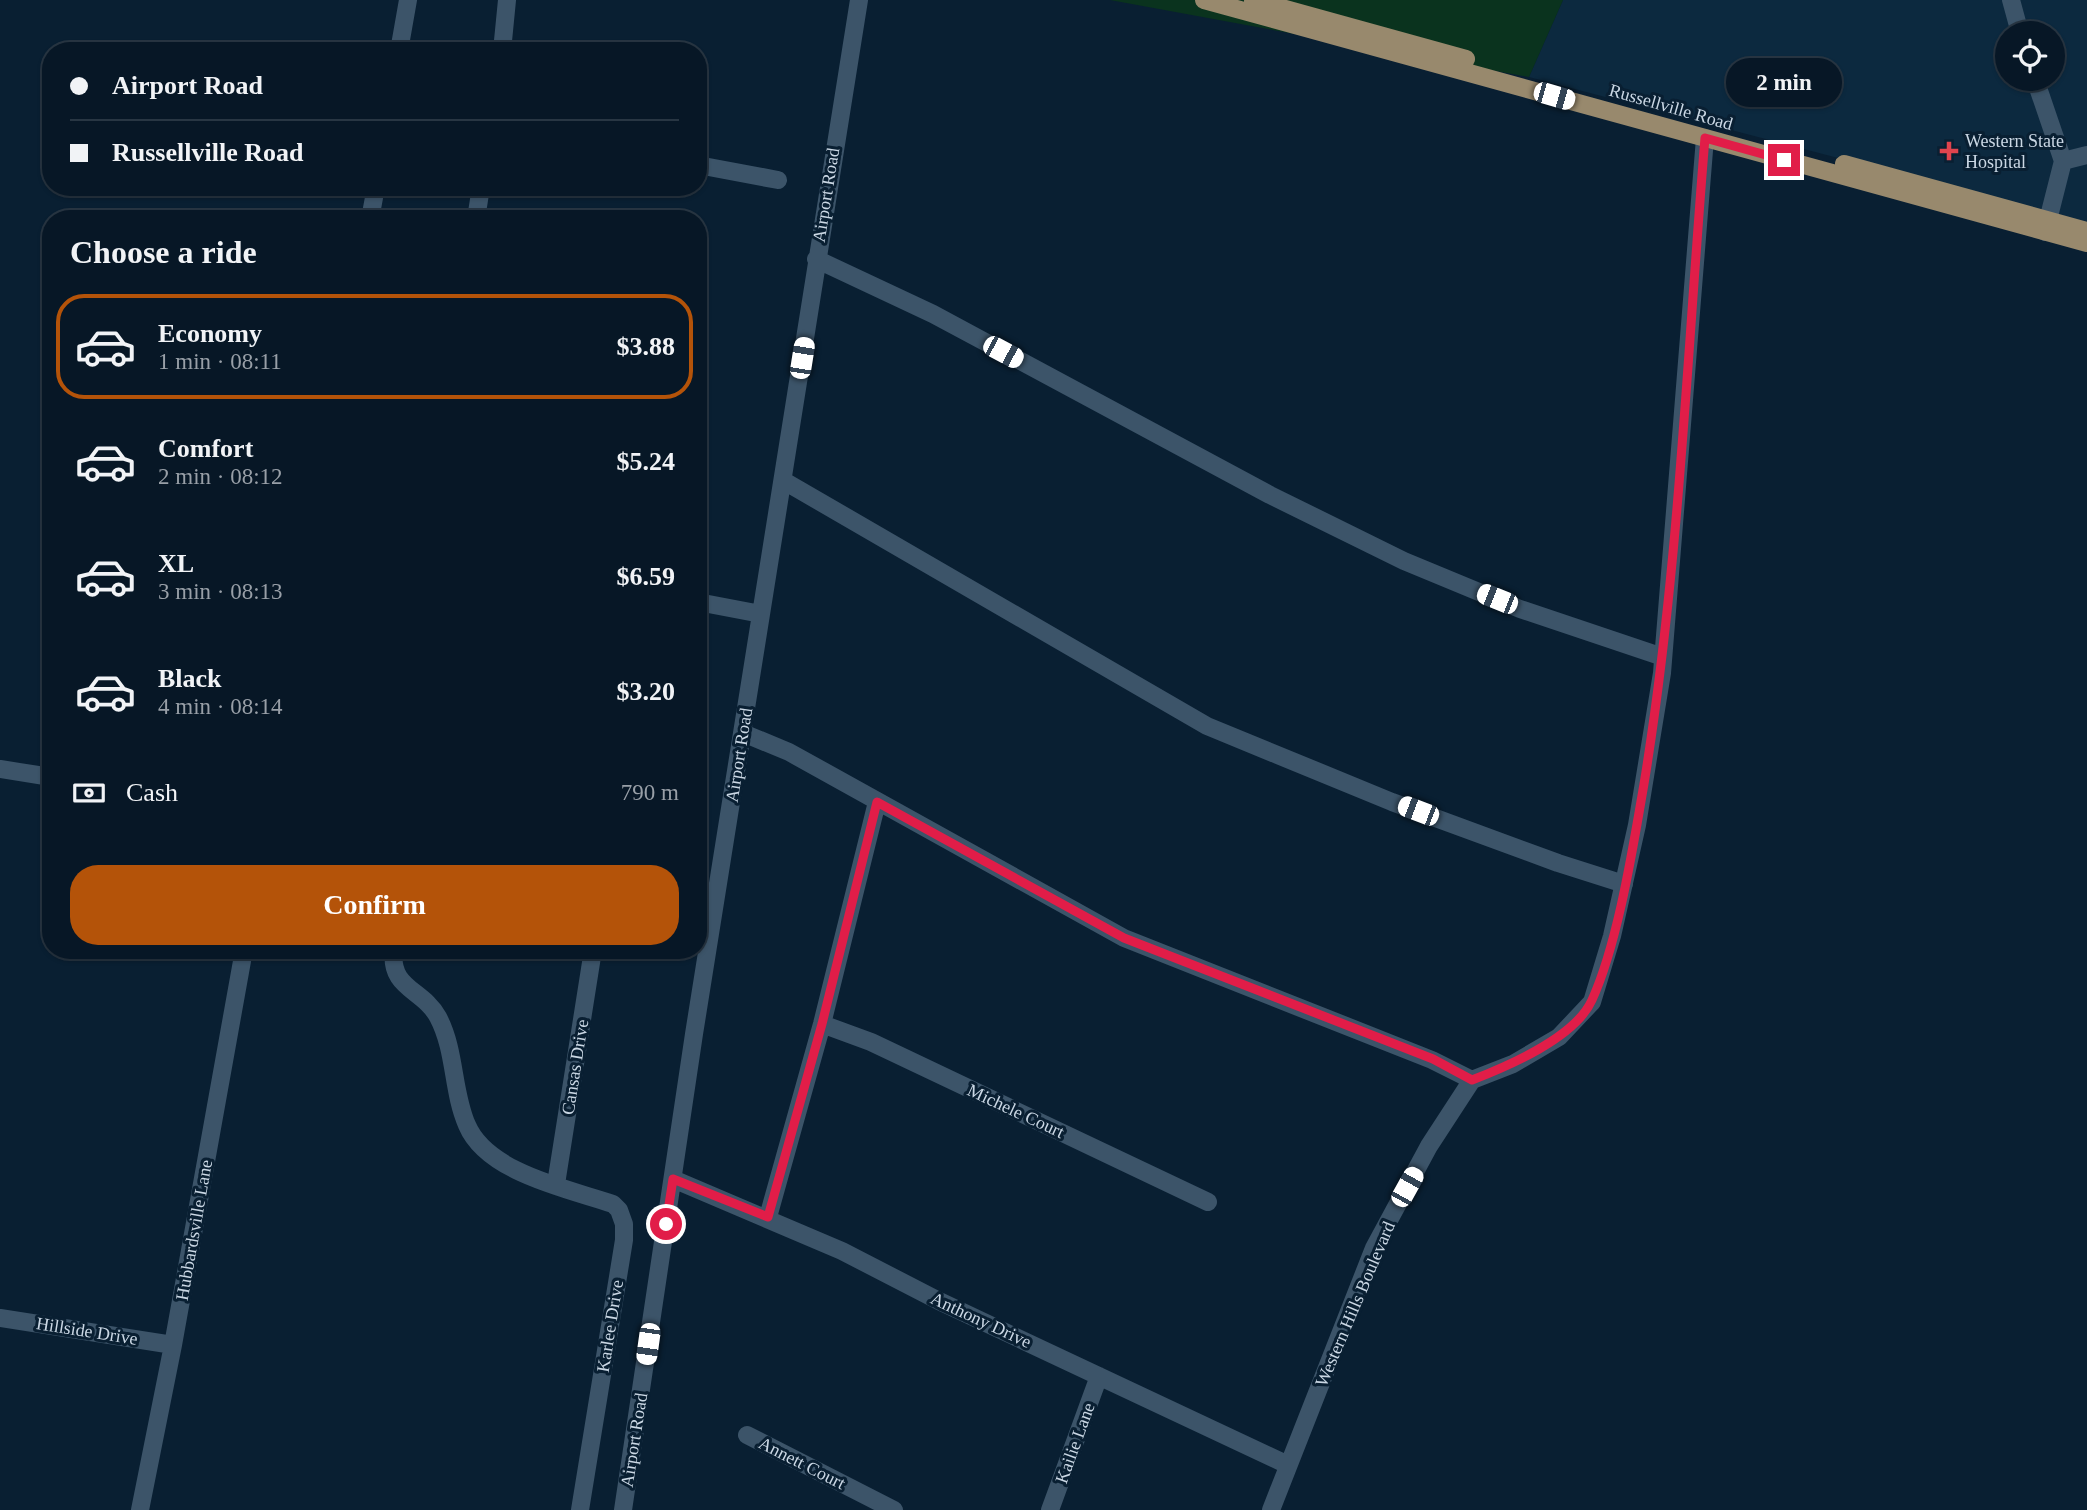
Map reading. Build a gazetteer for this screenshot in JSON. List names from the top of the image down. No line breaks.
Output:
{"streets":{"main road":["Russellville Road"],"street":["Airport Road","Cansas Drive","Michele Court","Hubbardsville Lane","Western Hills Boulevard","Anthony Drive","Karlee Drive","Hillside Drive","Kailie Lane","Annett Court"]},"crossings":[["Airport Road","Anthony Drive"],["Cansas Drive","Karlee Drive"],["Hubbardsville Lane","Hillside Drive"],["Western Hills Boulevard","Anthony Drive"],["Anthony Drive","Kailie Lane"]],"places":{"health":["Western State Hospital"]},"page":{"banner":["Airport Road","Russellville Road"],"bubble":"2 min","heading":"Choose a ride","list":[{"name":"Economy","note":"1 min · 08:11","value":"$3.88"},{"name":"Comfort","note":"2 min · 08:12","value":"$5.24"},{"name":"XL","note":"3 min · 08:13","value":"$6.59"},{"name":"Black","note":"4 min · 08:14","value":"$3.20"}],"pay":["Cash","790 m"],"buttons":"Confirm"}}
